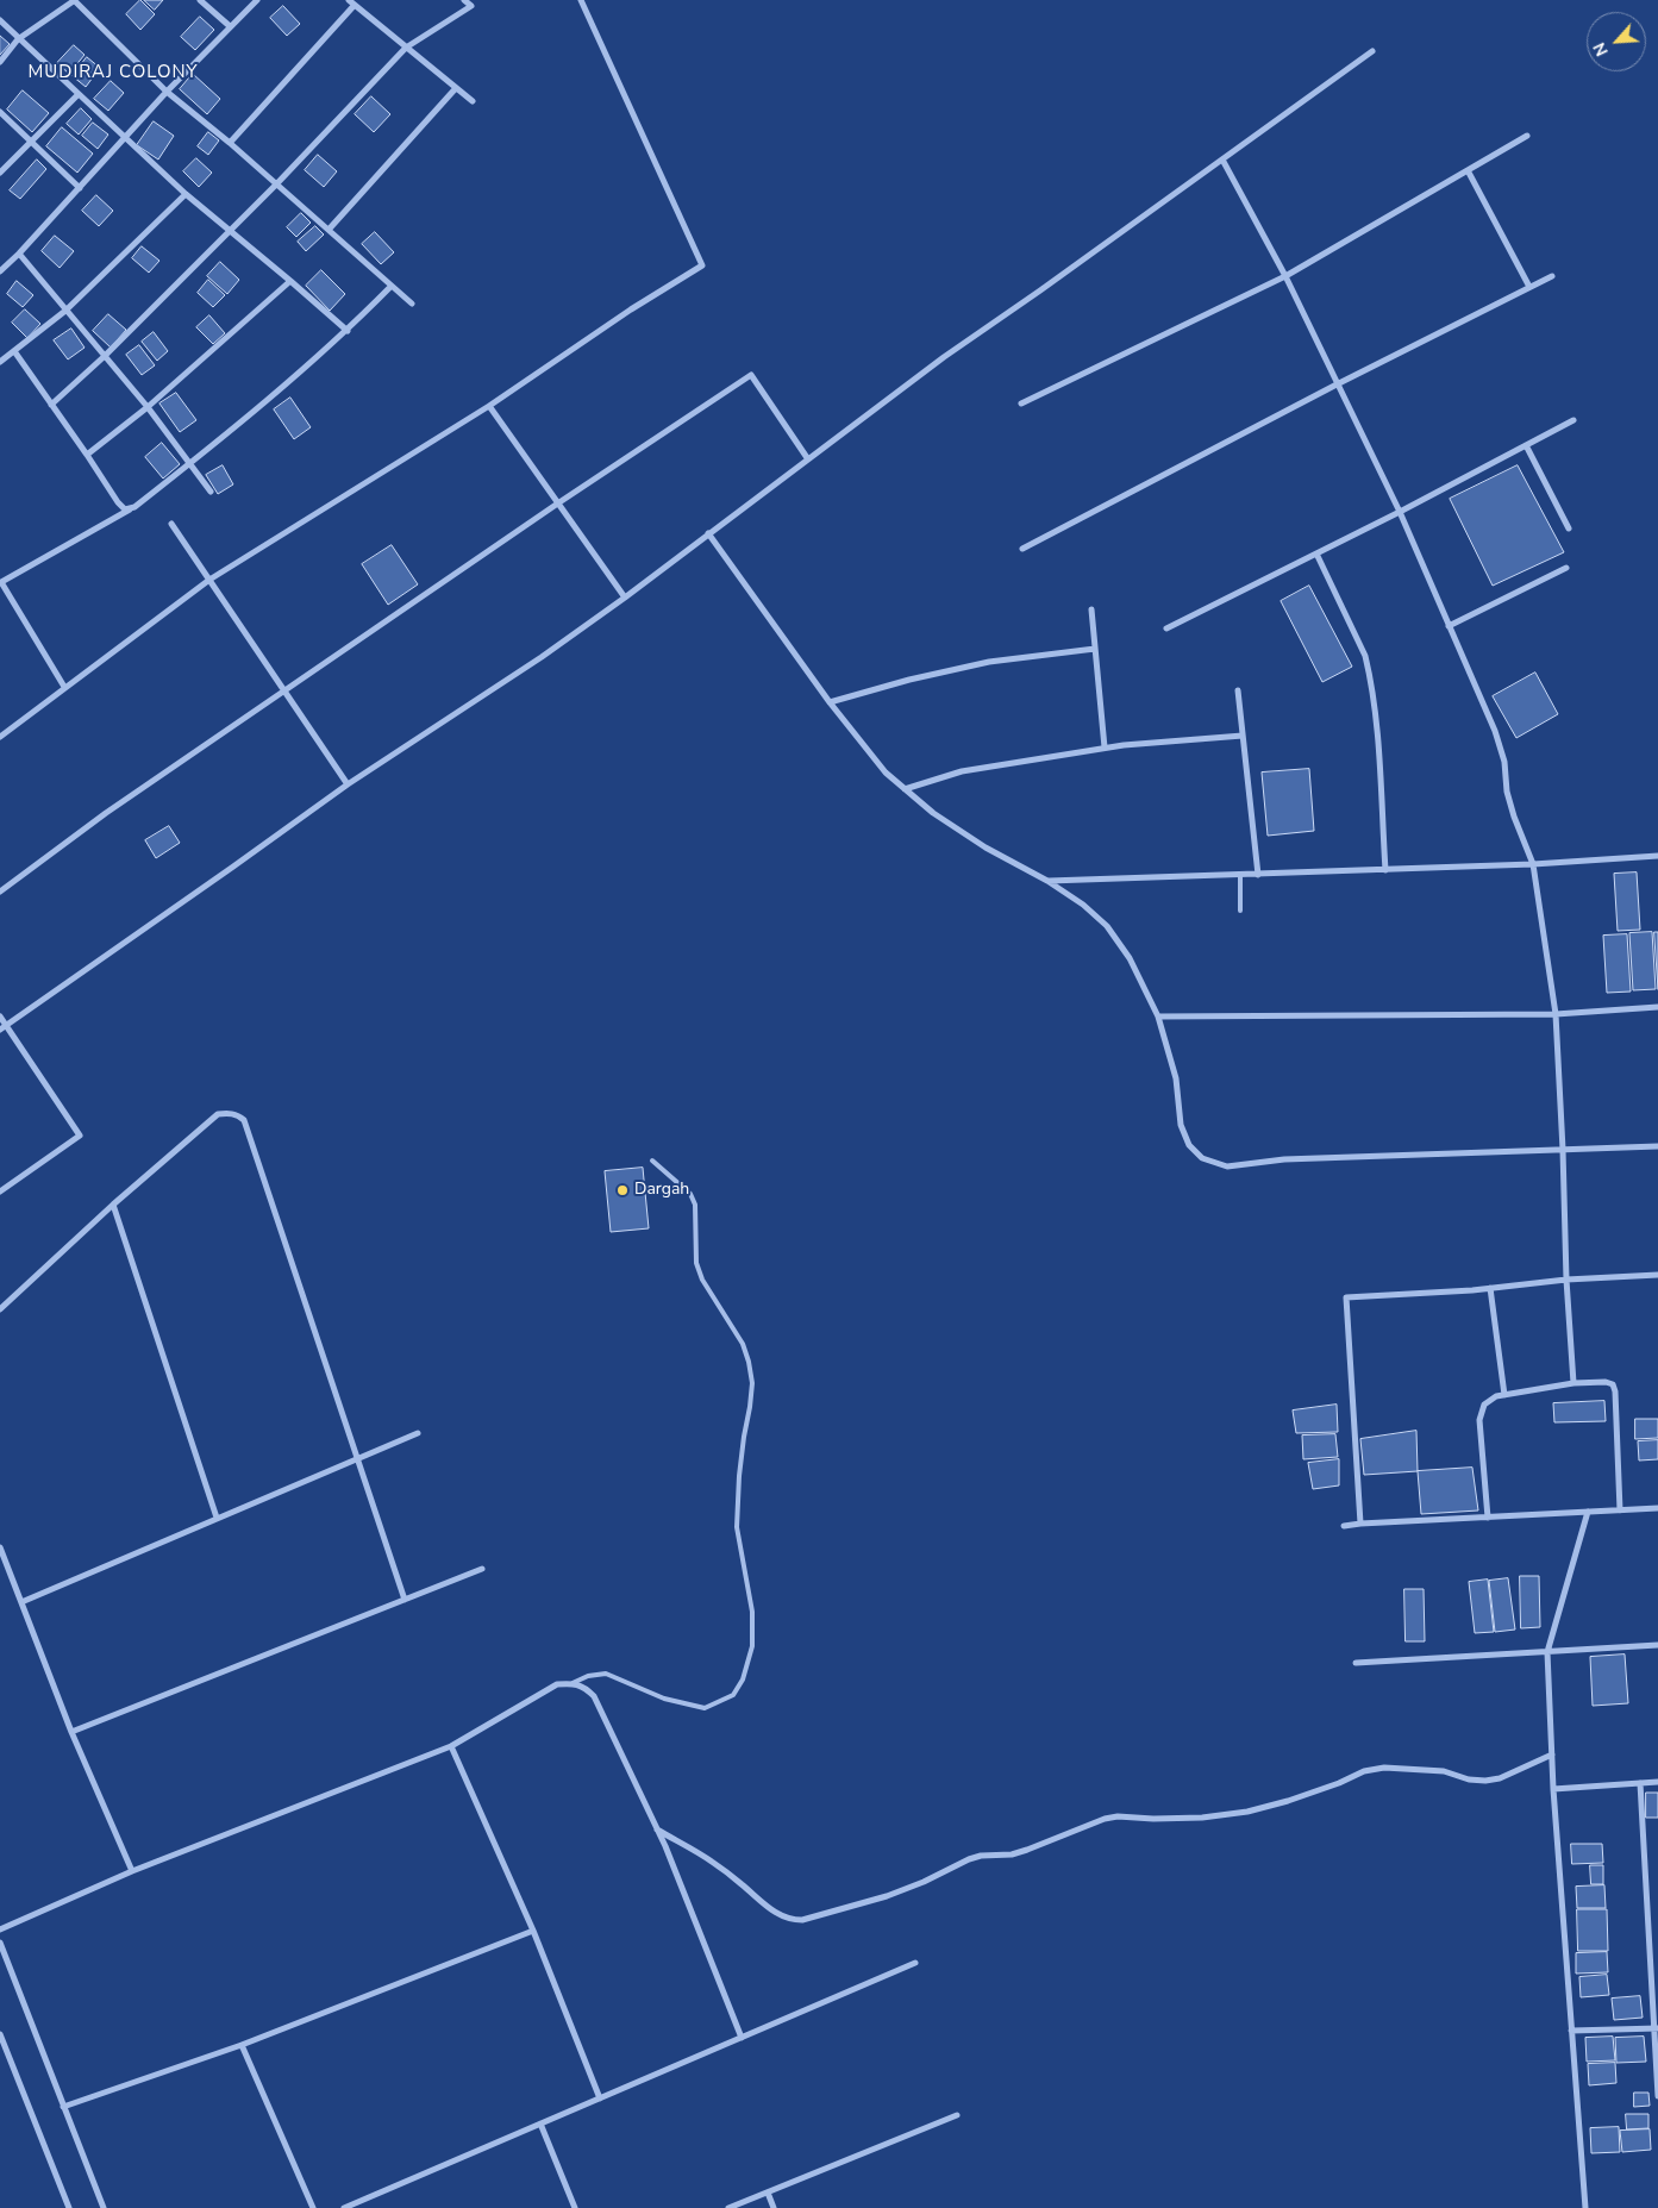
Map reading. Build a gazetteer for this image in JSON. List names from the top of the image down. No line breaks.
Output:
{"districts":["MUDIRAJ COLONY"],"places":["Dargah"],"north":"bottom left"}
